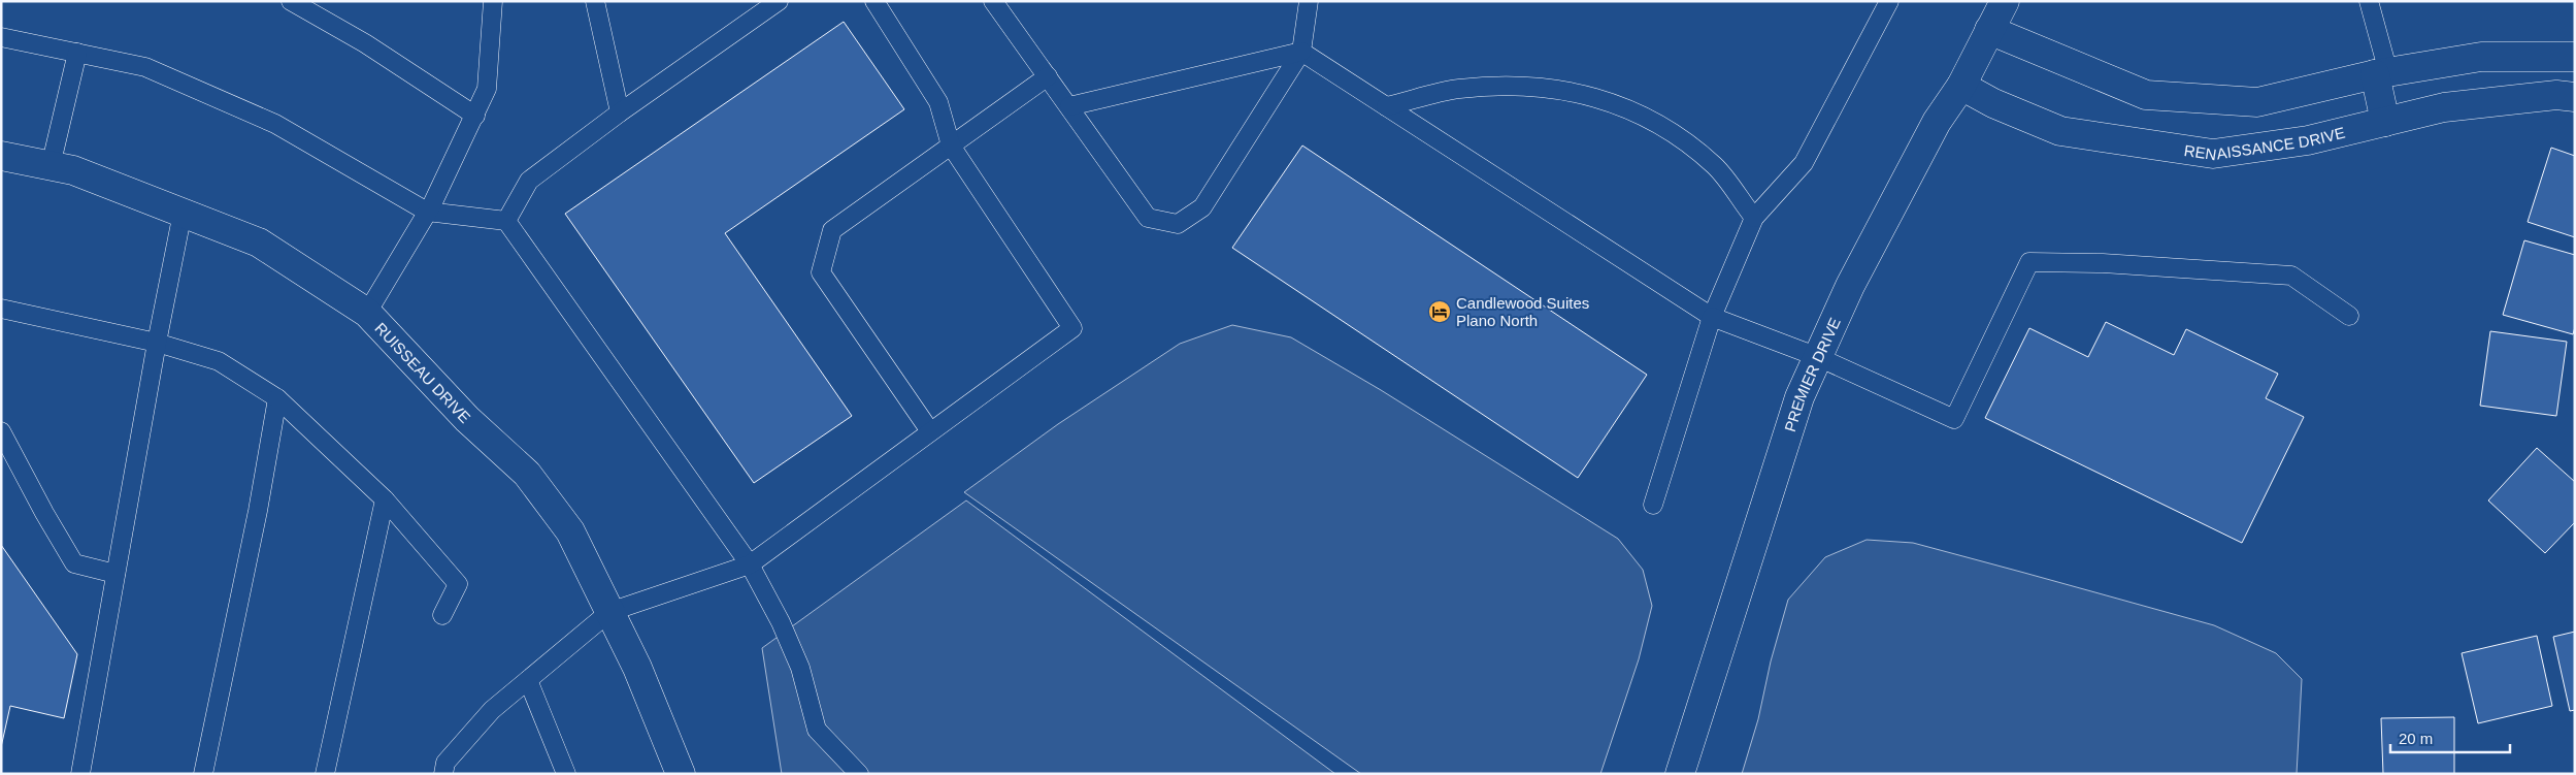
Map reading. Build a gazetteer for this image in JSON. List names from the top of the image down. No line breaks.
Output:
{"streets":{"street":["RENAISSANCE DRIVE","RUISSEAU DRIVE","PREMIER DRIVE"]},"crossings":[["RENAISSANCE DRIVE","PREMIER DRIVE"]],"places":{"hotel":["Candlewood Suites Plano North"]},"scale_bar":"20 m"}
